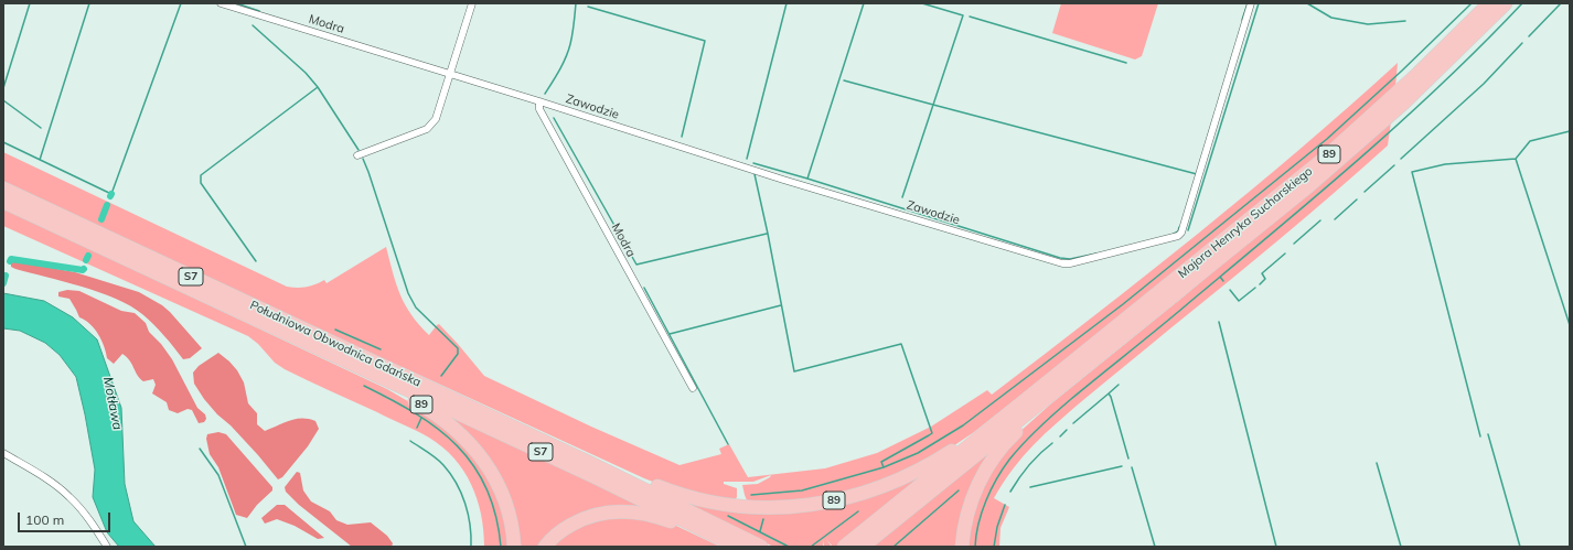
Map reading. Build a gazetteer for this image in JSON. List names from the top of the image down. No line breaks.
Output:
{"streets":{"highway":["89","Majora Henryka Sucharskiego","S7","Południowa Obwodnica Gdańska"],"street":["Modra","Zawodzie"]},"crossings":[["Modra","Zawodzie"],["89","Majora Henryka Sucharskiego"],["89","Południowa Obwodnica Gdańska"]],"water":["Motława"],"scale_bar":"100 m"}
